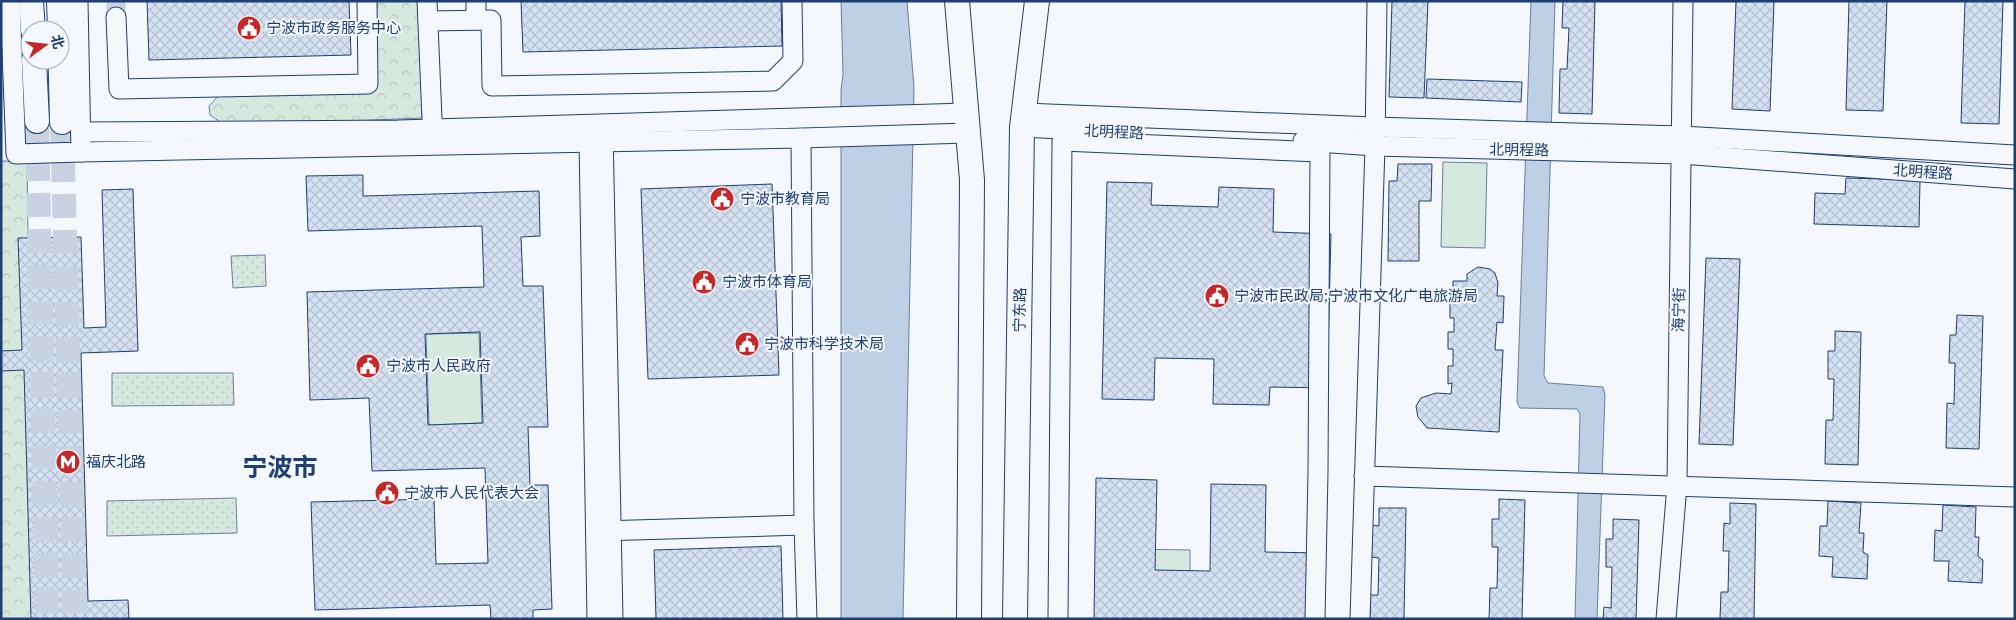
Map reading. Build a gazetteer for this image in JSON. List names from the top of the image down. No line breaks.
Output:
{"streets":{"main road":["宁东路"],"street":["北明程路","海宁街"]},"crossings":[["北明程路","宁东路"],["北明程路","海宁街"]],"districts":["宁波市"],"places":{"public building":["宁波市政务服务中心","宁波市教育局","宁波市体育局","宁波市民政局;宁波市文化广电旅游局","宁波市科学技术局","宁波市人民政府","宁波市人民代表大会"],"metro station":["福庆北路"]},"north":"right"}
